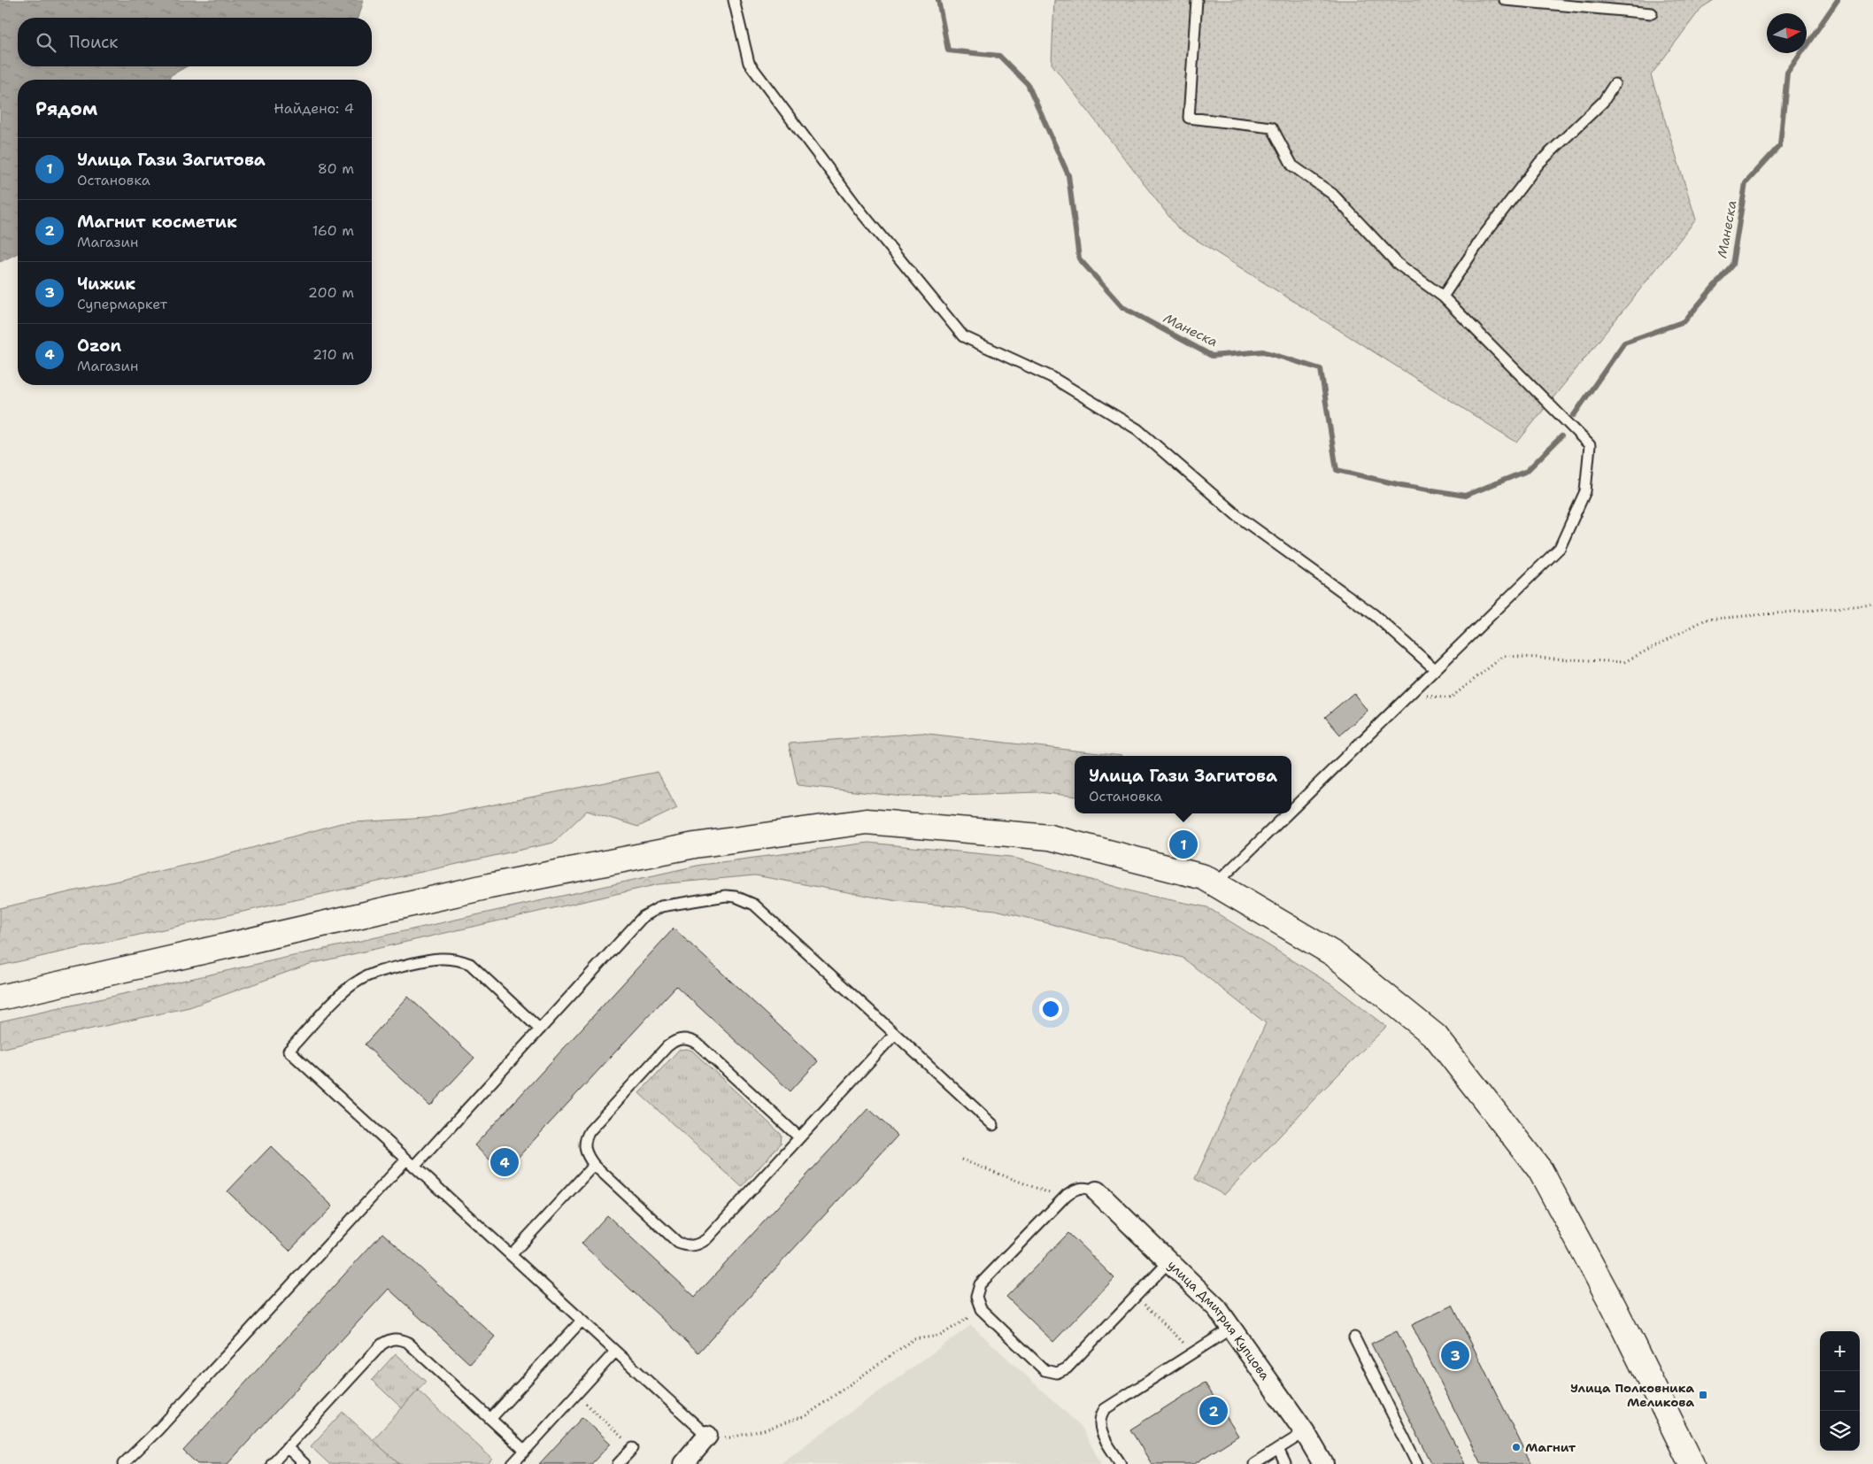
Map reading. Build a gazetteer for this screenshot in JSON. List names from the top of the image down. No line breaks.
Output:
{"streets":{"street":["улица Дмитрия Купцова"]},"water":["Манеска"],"places":{"transit":["Улица Полковника Меликова"],"other":["Магнит"]},"north":"right","page":{"search":"Поиск","heading":["Рядом","Найдено: 4"],"list":[{"mark":"1","name":"Улица Гази Загитова","note":"Остановка","value":"80 m"},{"mark":"2","name":"Магнит косметик","note":"Магазин","value":"160 m"},{"mark":"3","name":"Чижик","note":"Супермаркет","value":"200 m"},{"mark":"4","name":"Ozon","note":"Магазин","value":"210 m"}],"popup":["Улица Гази Загитова","Остановка"],"pins":["1","4","3","2"],"map_buttons":["+","−"]}}
